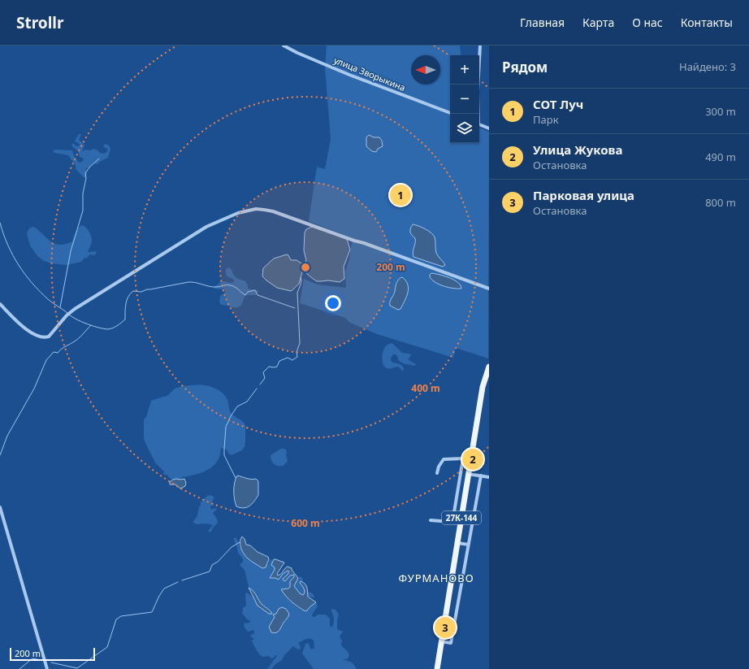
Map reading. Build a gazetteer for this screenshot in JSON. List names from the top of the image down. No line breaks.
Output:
{"streets":{"main road":["27К-144"],"street":["улица Зворыкина"]},"districts":["ФУРМАНОВО"],"scale_bar":"200 m","north":"left","page":{"header":"Strollr","nav":["Главная","Карта","О нас","Контакты"],"heading":["Рядом","Найдено: 3"],"map_buttons":["+","−"],"list":[{"mark":"1","name":"СОТ Луч","note":"Парк","value":"300 m"},{"mark":"2","name":"Улица Жукова","note":"Остановка","value":"490 m"},{"mark":"3","name":"Парковая улица","note":"Остановка","value":"800 m"}],"pins":["1","2","3"],"scale":"200 m"},"rings":["200 m","400 m","600 m"]}
